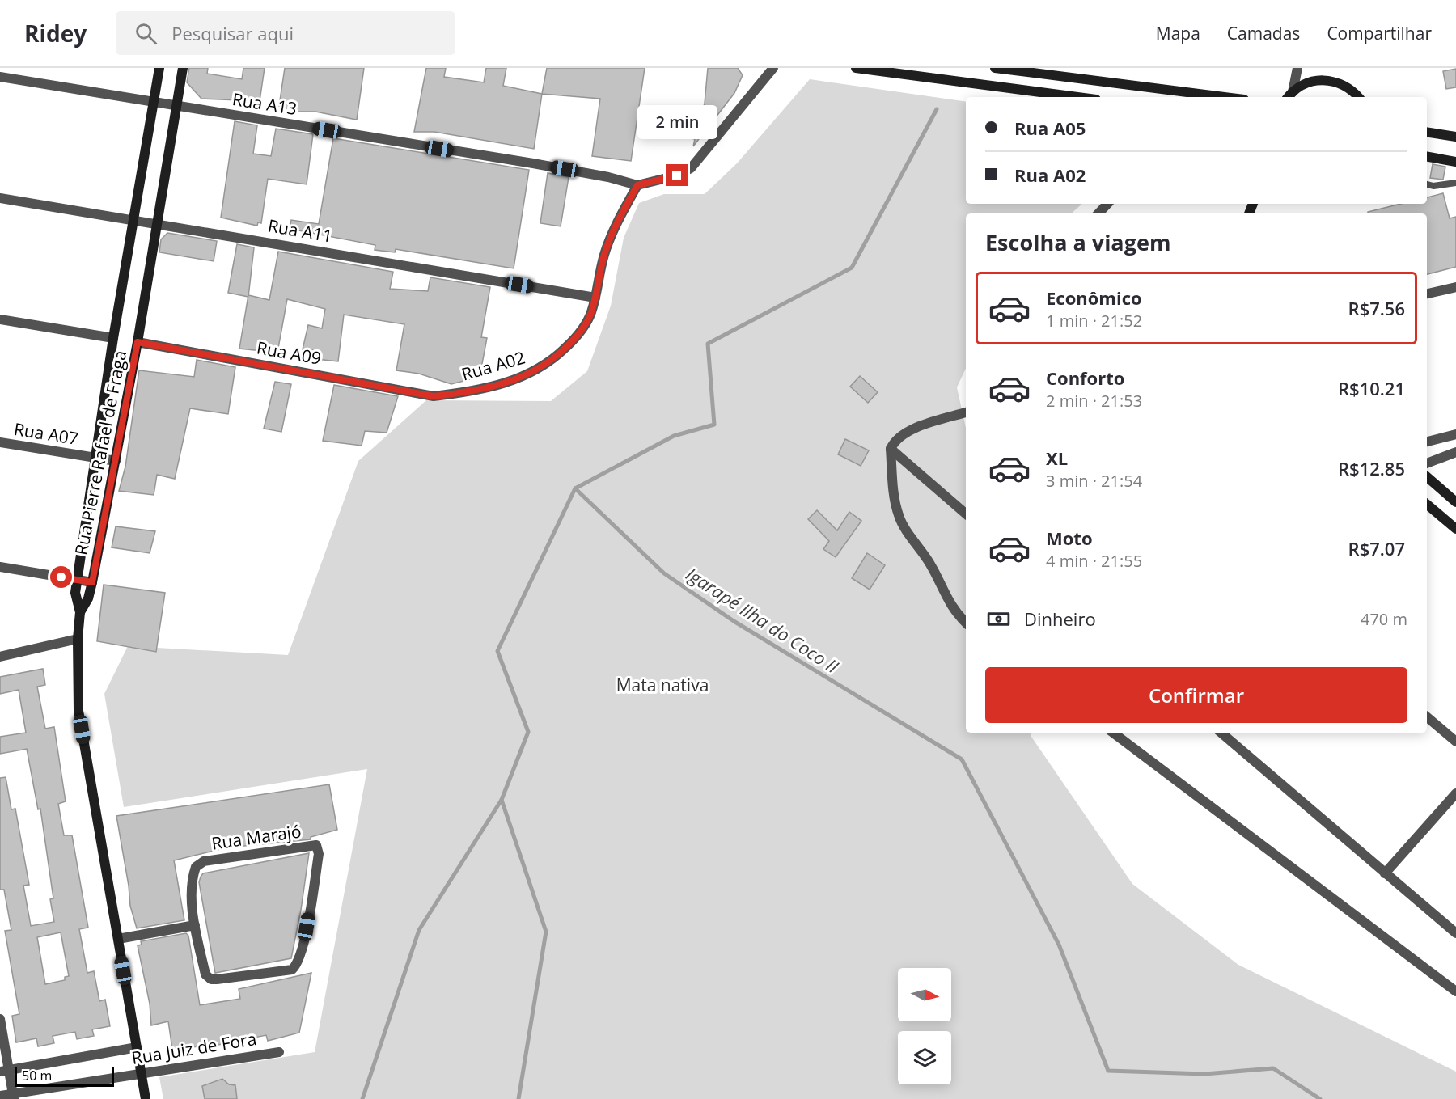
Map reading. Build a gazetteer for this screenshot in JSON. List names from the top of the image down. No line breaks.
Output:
{"streets":{"street":["Rua A13","Rua A11","Rua A09","Rua A02","Rua A07","Rua Pierre Rafael de Fraga","Rua Marajó","Rua Juiz de Fora"]},"crossings":[["Rua A13","Rua A02"],["Rua A13","Rua Pierre Rafael de Fraga"],["Rua A11","Rua A02"],["Rua A11","Rua Pierre Rafael de Fraga"],["Rua A09","Rua A02"],["Rua A09","Rua Pierre Rafael de Fraga"],["Rua A07","Rua Pierre Rafael de Fraga"]],"water":["Igarapé Ilha do Coco II"],"parks":["Mata nativa"],"scale_bar":"50 m","north":"right","page":{"header":"Ridey","search":"Pesquisar aqui","nav":["Mapa","Camadas","Compartilhar"],"banner":["Rua A05","Rua A02"],"bubble":"2 min","heading":"Escolha a viagem","list":[{"name":"Econômico","note":"1 min · 21:52","value":"R$7.56"},{"name":"Conforto","note":"2 min · 21:53","value":"R$10.21"},{"name":"XL","note":"3 min · 21:54","value":"R$12.85"},{"name":"Moto","note":"4 min · 21:55","value":"R$7.07"}],"pay":["Dinheiro","470 m"],"buttons":"Confirmar","scale":"50 m"}}
